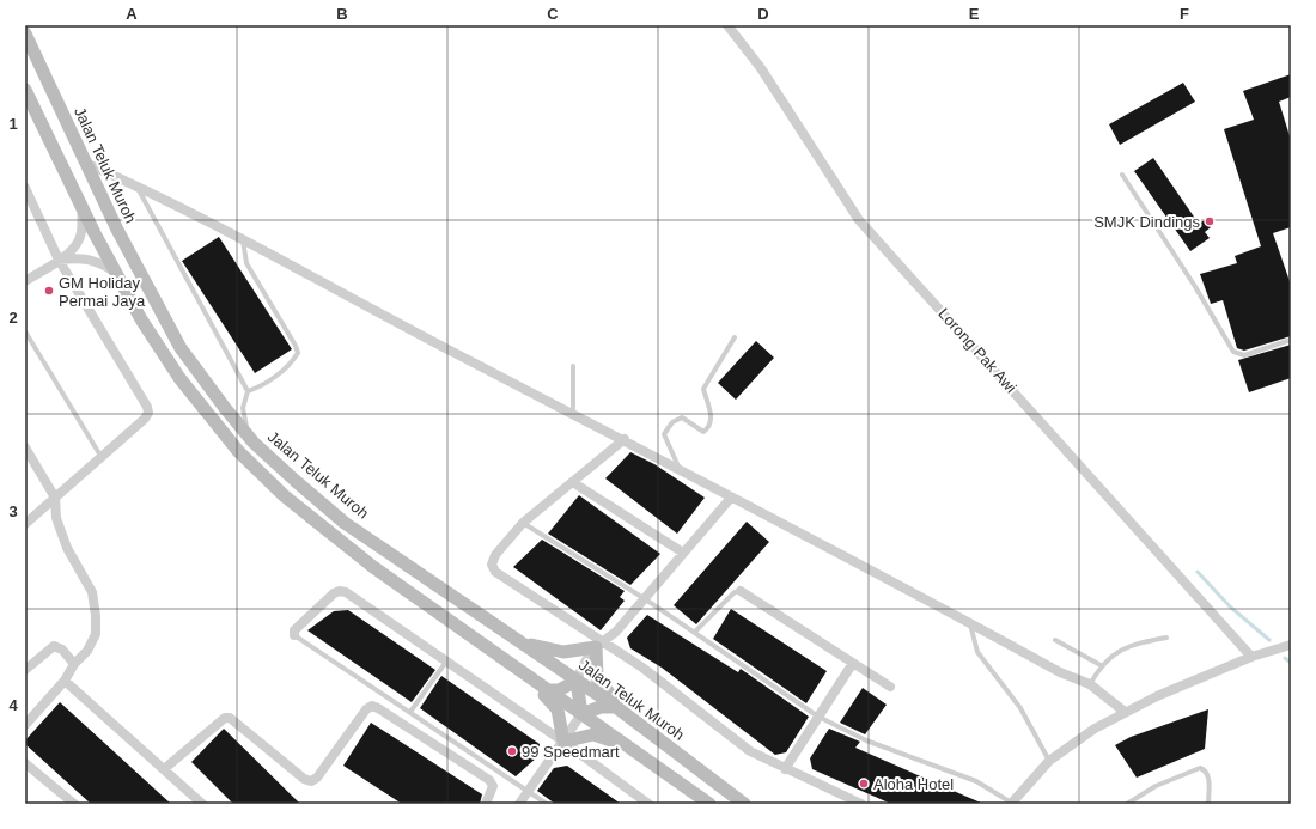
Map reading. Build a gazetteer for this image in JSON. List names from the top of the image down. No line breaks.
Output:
{"streets":{"main road":["Jalan Teluk Muroh"],"street":["Lorong Pak Awi"]},"places":["SMJK Dindings","GM Holiday Permai Jaya","99 Speedmart","Aloha Hotel"],"grid":{"columns":["A","B","C","D","E","F"],"rows":["1","2","3","4"]}}
